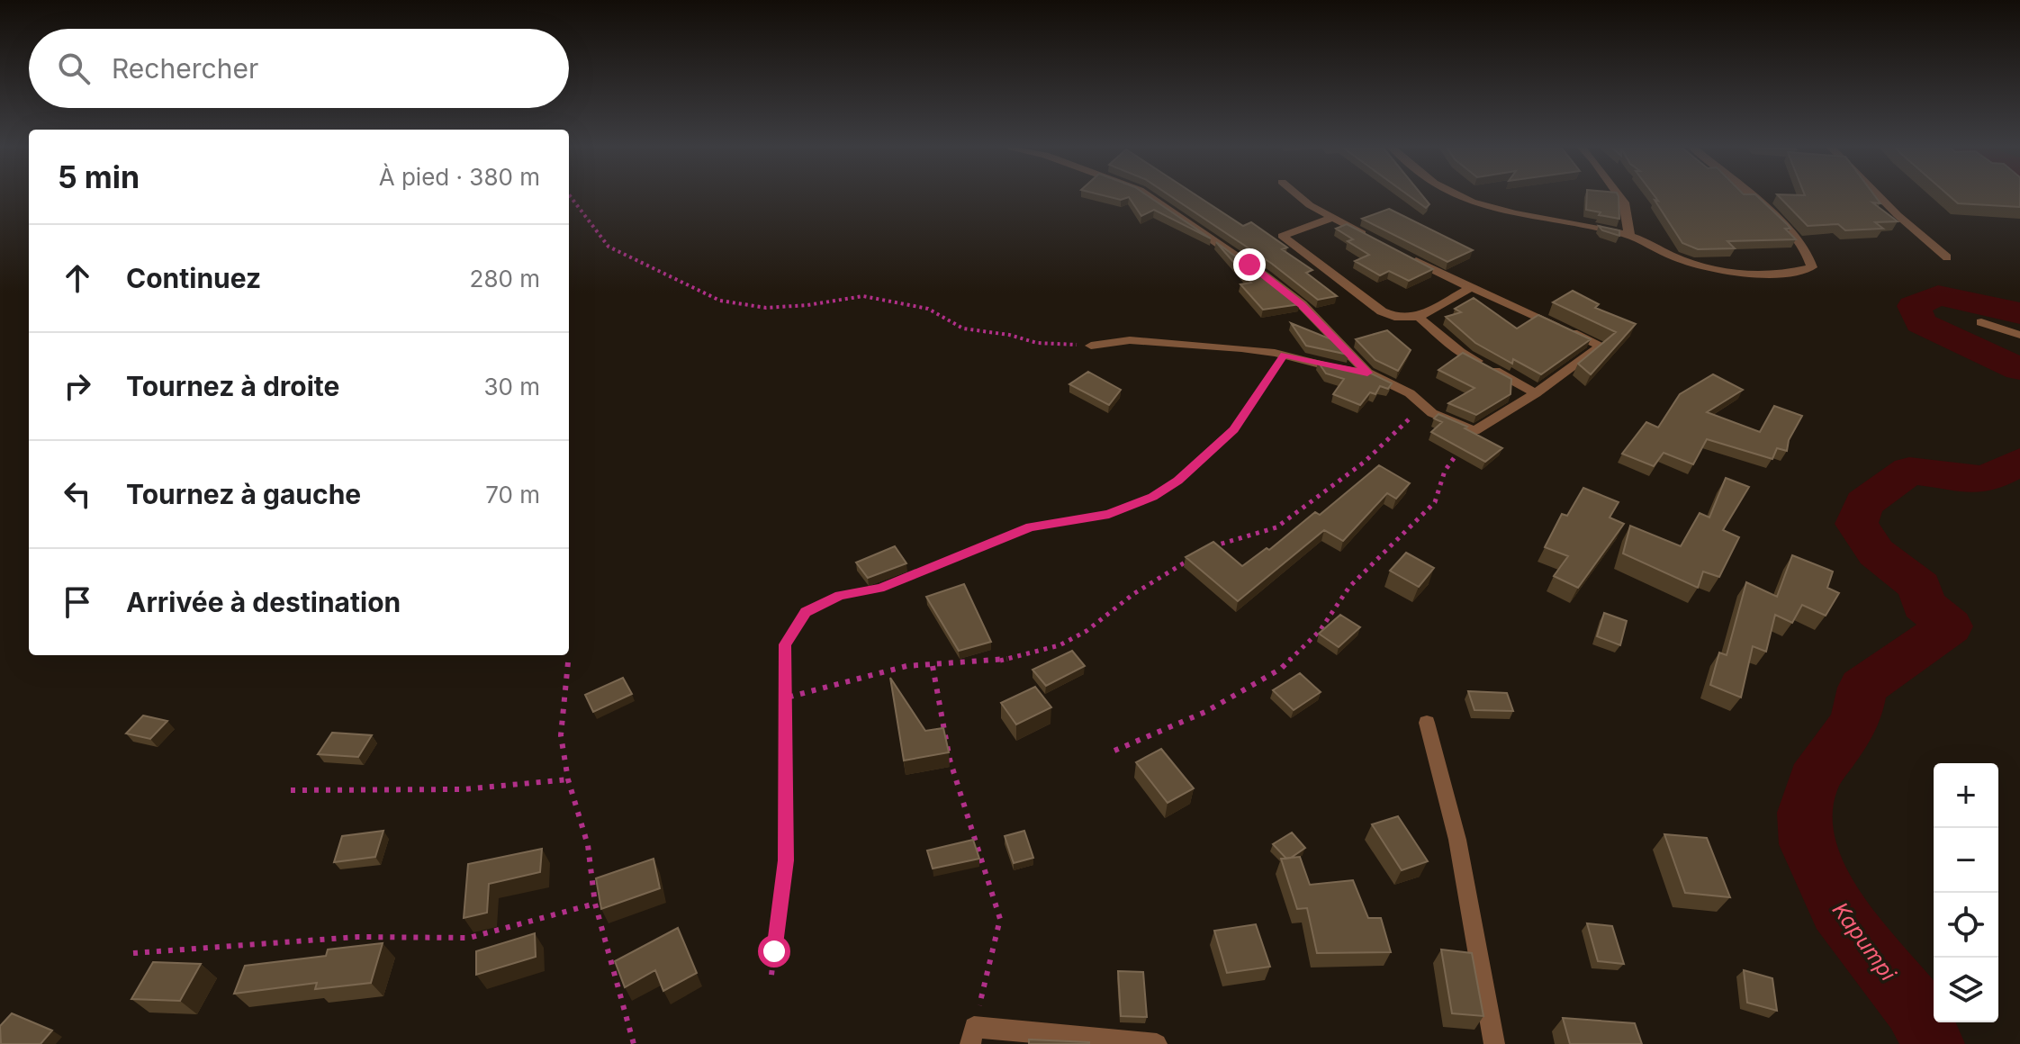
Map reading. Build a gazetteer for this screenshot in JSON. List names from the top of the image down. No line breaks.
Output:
{"water":["Kapumpi"],"page":{"search":"Rechercher","heading":["5 min","À pied · 380 m"],"list":[["Continuez","280 m"],["Tournez à droite","30 m"],["Tournez à gauche","70 m"],"Arrivée à destination"],"map_buttons":["+","−"]}}
